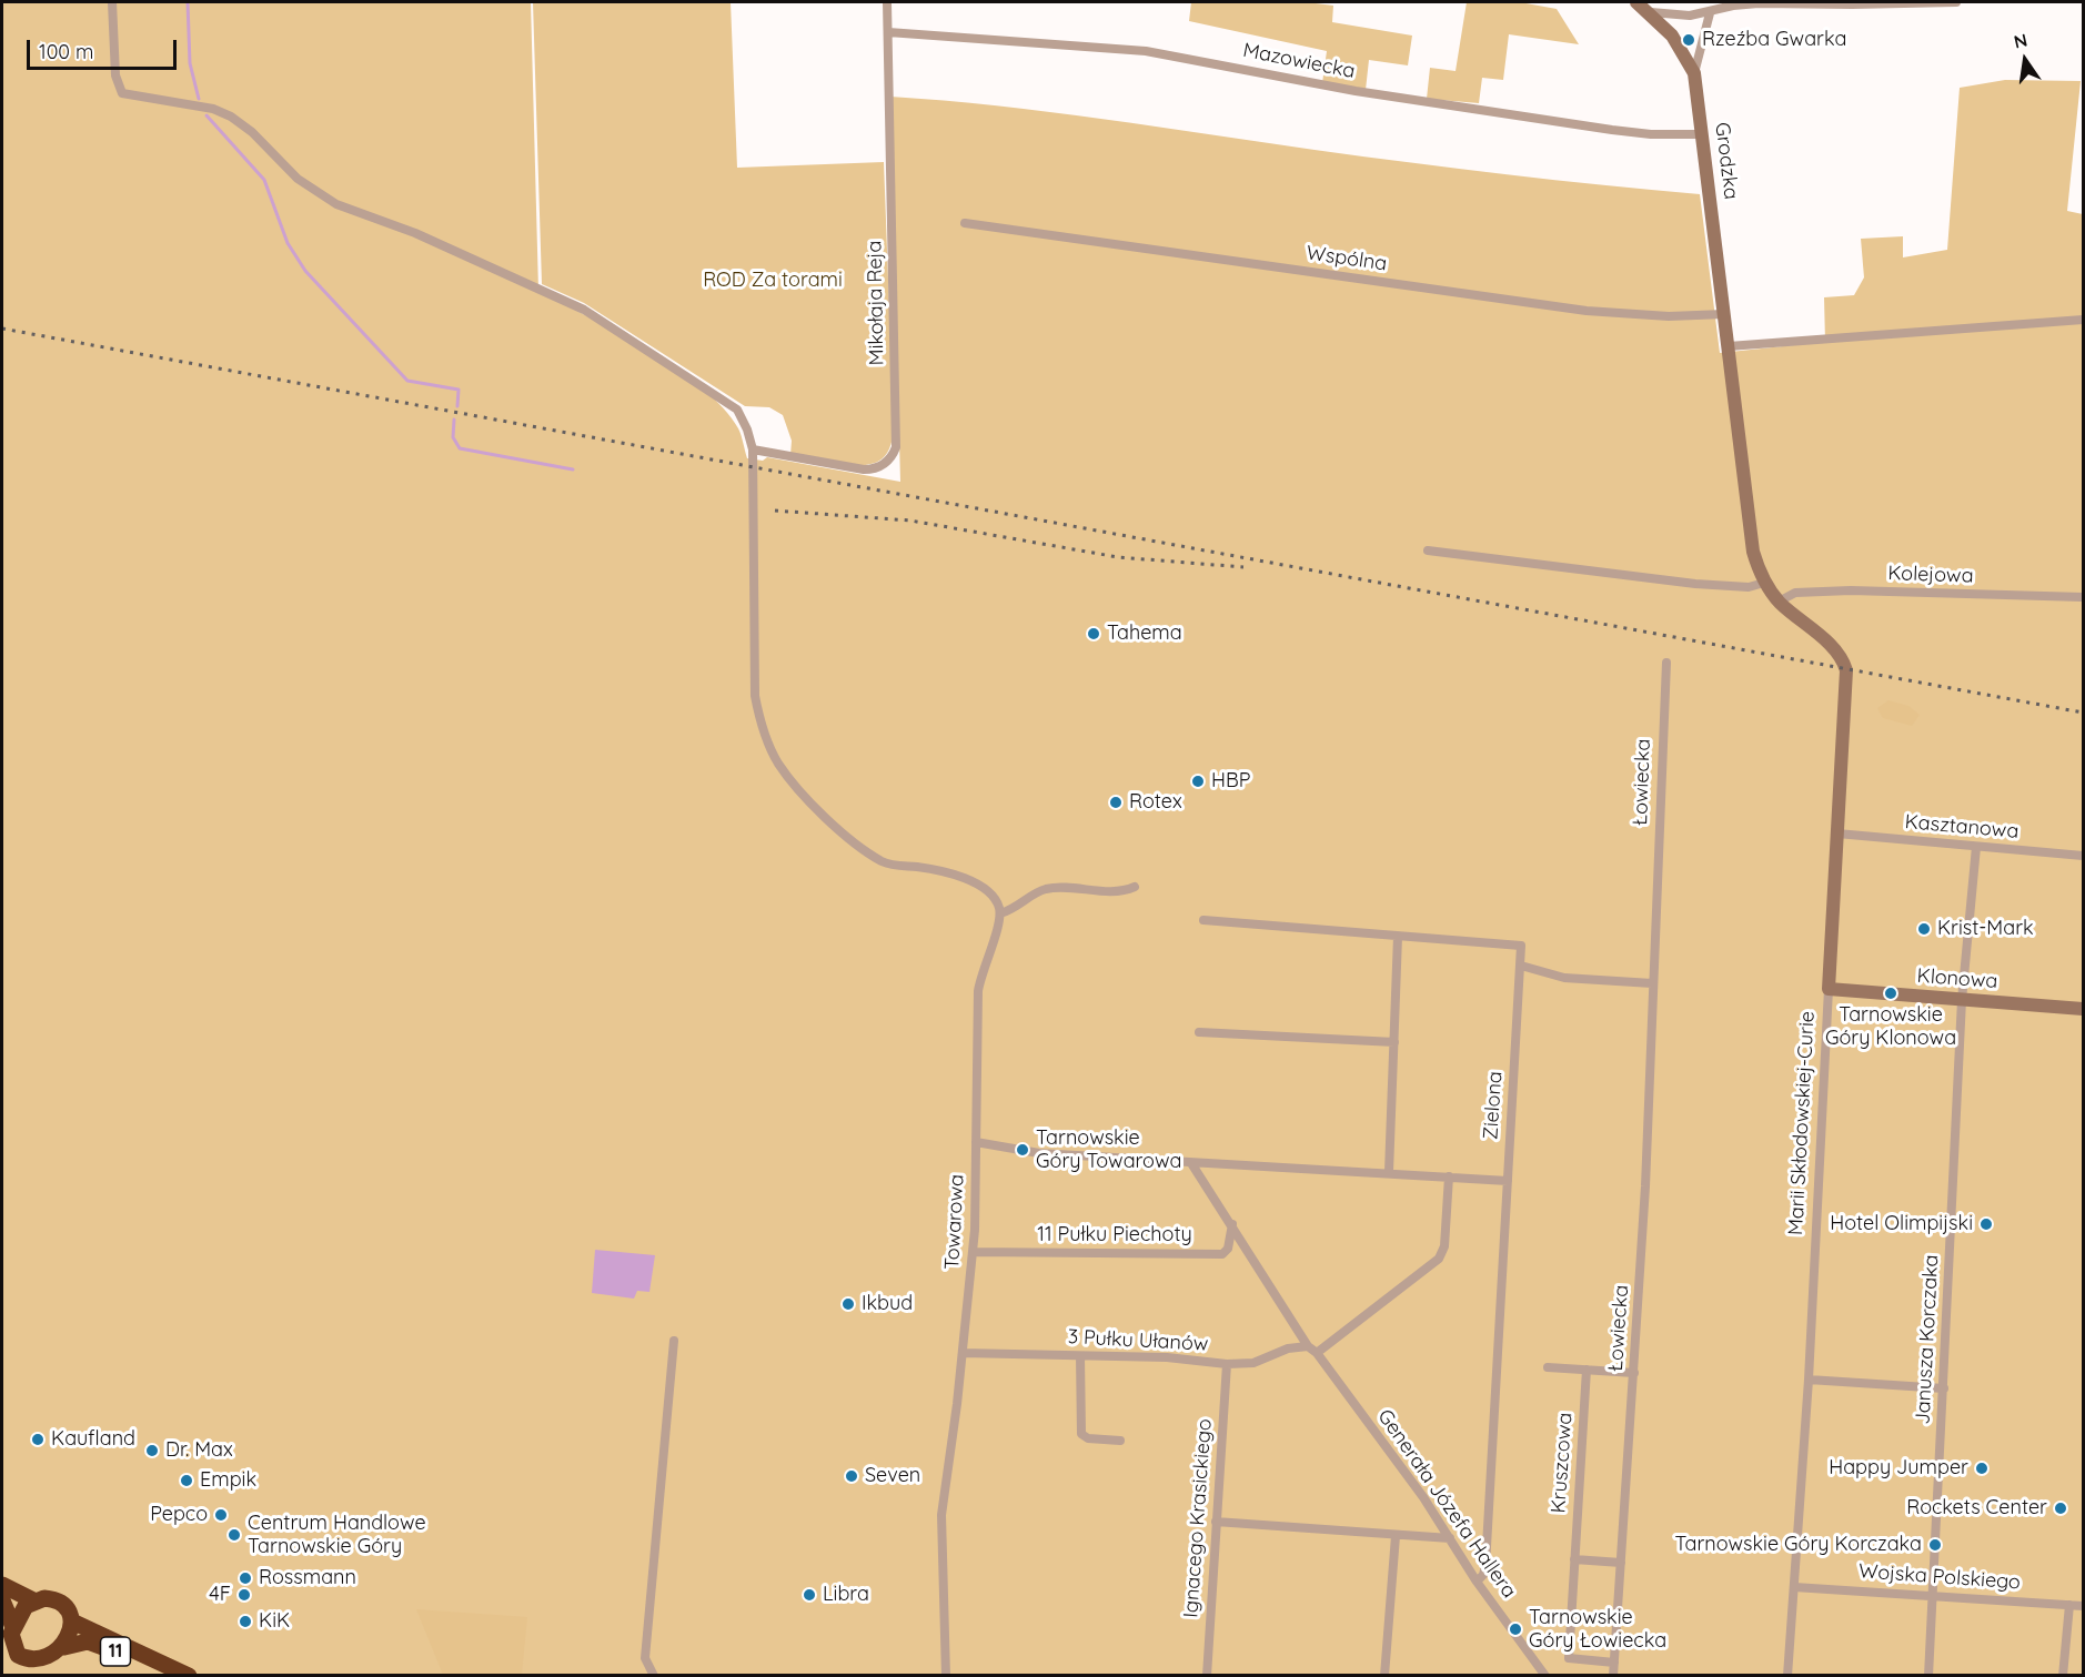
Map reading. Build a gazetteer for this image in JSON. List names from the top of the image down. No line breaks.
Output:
{"streets":{"highway":["11"],"street":["Mazowiecka","Grodzka","Wspólna","Mikołaja Reja","Kolejowa","Łowiecka","Kasztanowa","Klonowa","Zielona","Marii Skłodowskiej-Curie","Towarowa","11 Pułku Piechoty","Janusza Korczaka","3 Pułku Ułanów","Kruszcowa","Generała Józefa Hallera","Ignacego Krasickiego","Wojska Polskiego"]},"crossings":[["Mazowiecka","Grodzka"],["Mazowiecka","Mikołaja Reja"],["Grodzka","Wspólna"],["Grodzka","Kolejowa"],["Grodzka","Marii Skłodowskiej-Curie"],["Kolejowa","Marii Skłodowskiej-Curie"],["Łowiecka","Kruszcowa"],["Kasztanowa","Marii Skłodowskiej-Curie"],["Kasztanowa","Janusza Korczaka"],["Klonowa","Marii Skłodowskiej-Curie"],["Klonowa","Janusza Korczaka"],["Zielona","Generała Józefa Hallera"],["Marii Skłodowskiej-Curie","Wojska Polskiego"],["Towarowa","11 Pułku Piechoty"],["Towarowa","3 Pułku Ułanów"],["11 Pułku Piechoty","Generała Józefa Hallera"],["Janusza Korczaka","Wojska Polskiego"],["3 Pułku Ułanów","Generała Józefa Hallera"],["3 Pułku Ułanów","Ignacego Krasickiego"]],"parks":["ROD Za torami"],"places":["Rzeźba Gwarka","Tahema","HBP","Rotex","Krist-Mark","Tarnowskie Góry Klonowa","Tarnowskie Góry Towarowa","Hotel Olimpijski","Ikbud","Kaufland","Dr. Max","Happy Jumper","Seven","Empik","Rockets Center","Pepco","Centrum Handlowe Tarnowskie Góry","Tarnowskie Góry Korczaka","Rossmann","4F","Libra","KiK","Tarnowskie Góry Łowiecka"],"scale_bar":"100 m","north":"top"}
